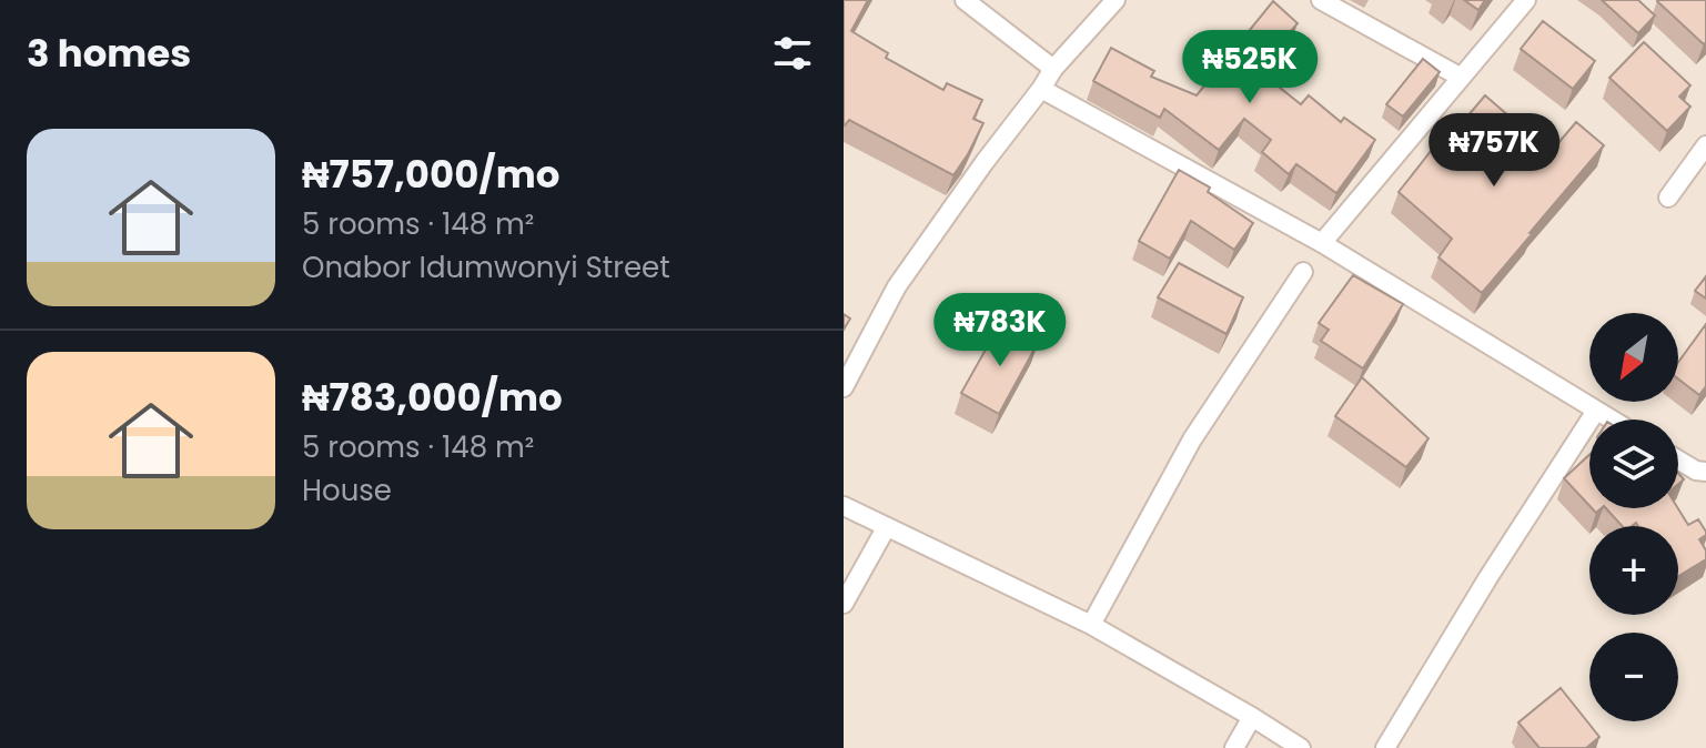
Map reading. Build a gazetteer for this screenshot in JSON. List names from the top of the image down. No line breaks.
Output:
{"north":"bottom left","page":{"heading":"3 homes","price":["₦525K","₦757K","₦783K"],"list":[{"name":"₦757,000/mo","note":"5 rooms · 148 m² · Onabor Idumwonyi Street"},{"name":"₦783,000/mo","note":"5 rooms · 148 m² · House"}],"map_buttons":["+","−"]}}
